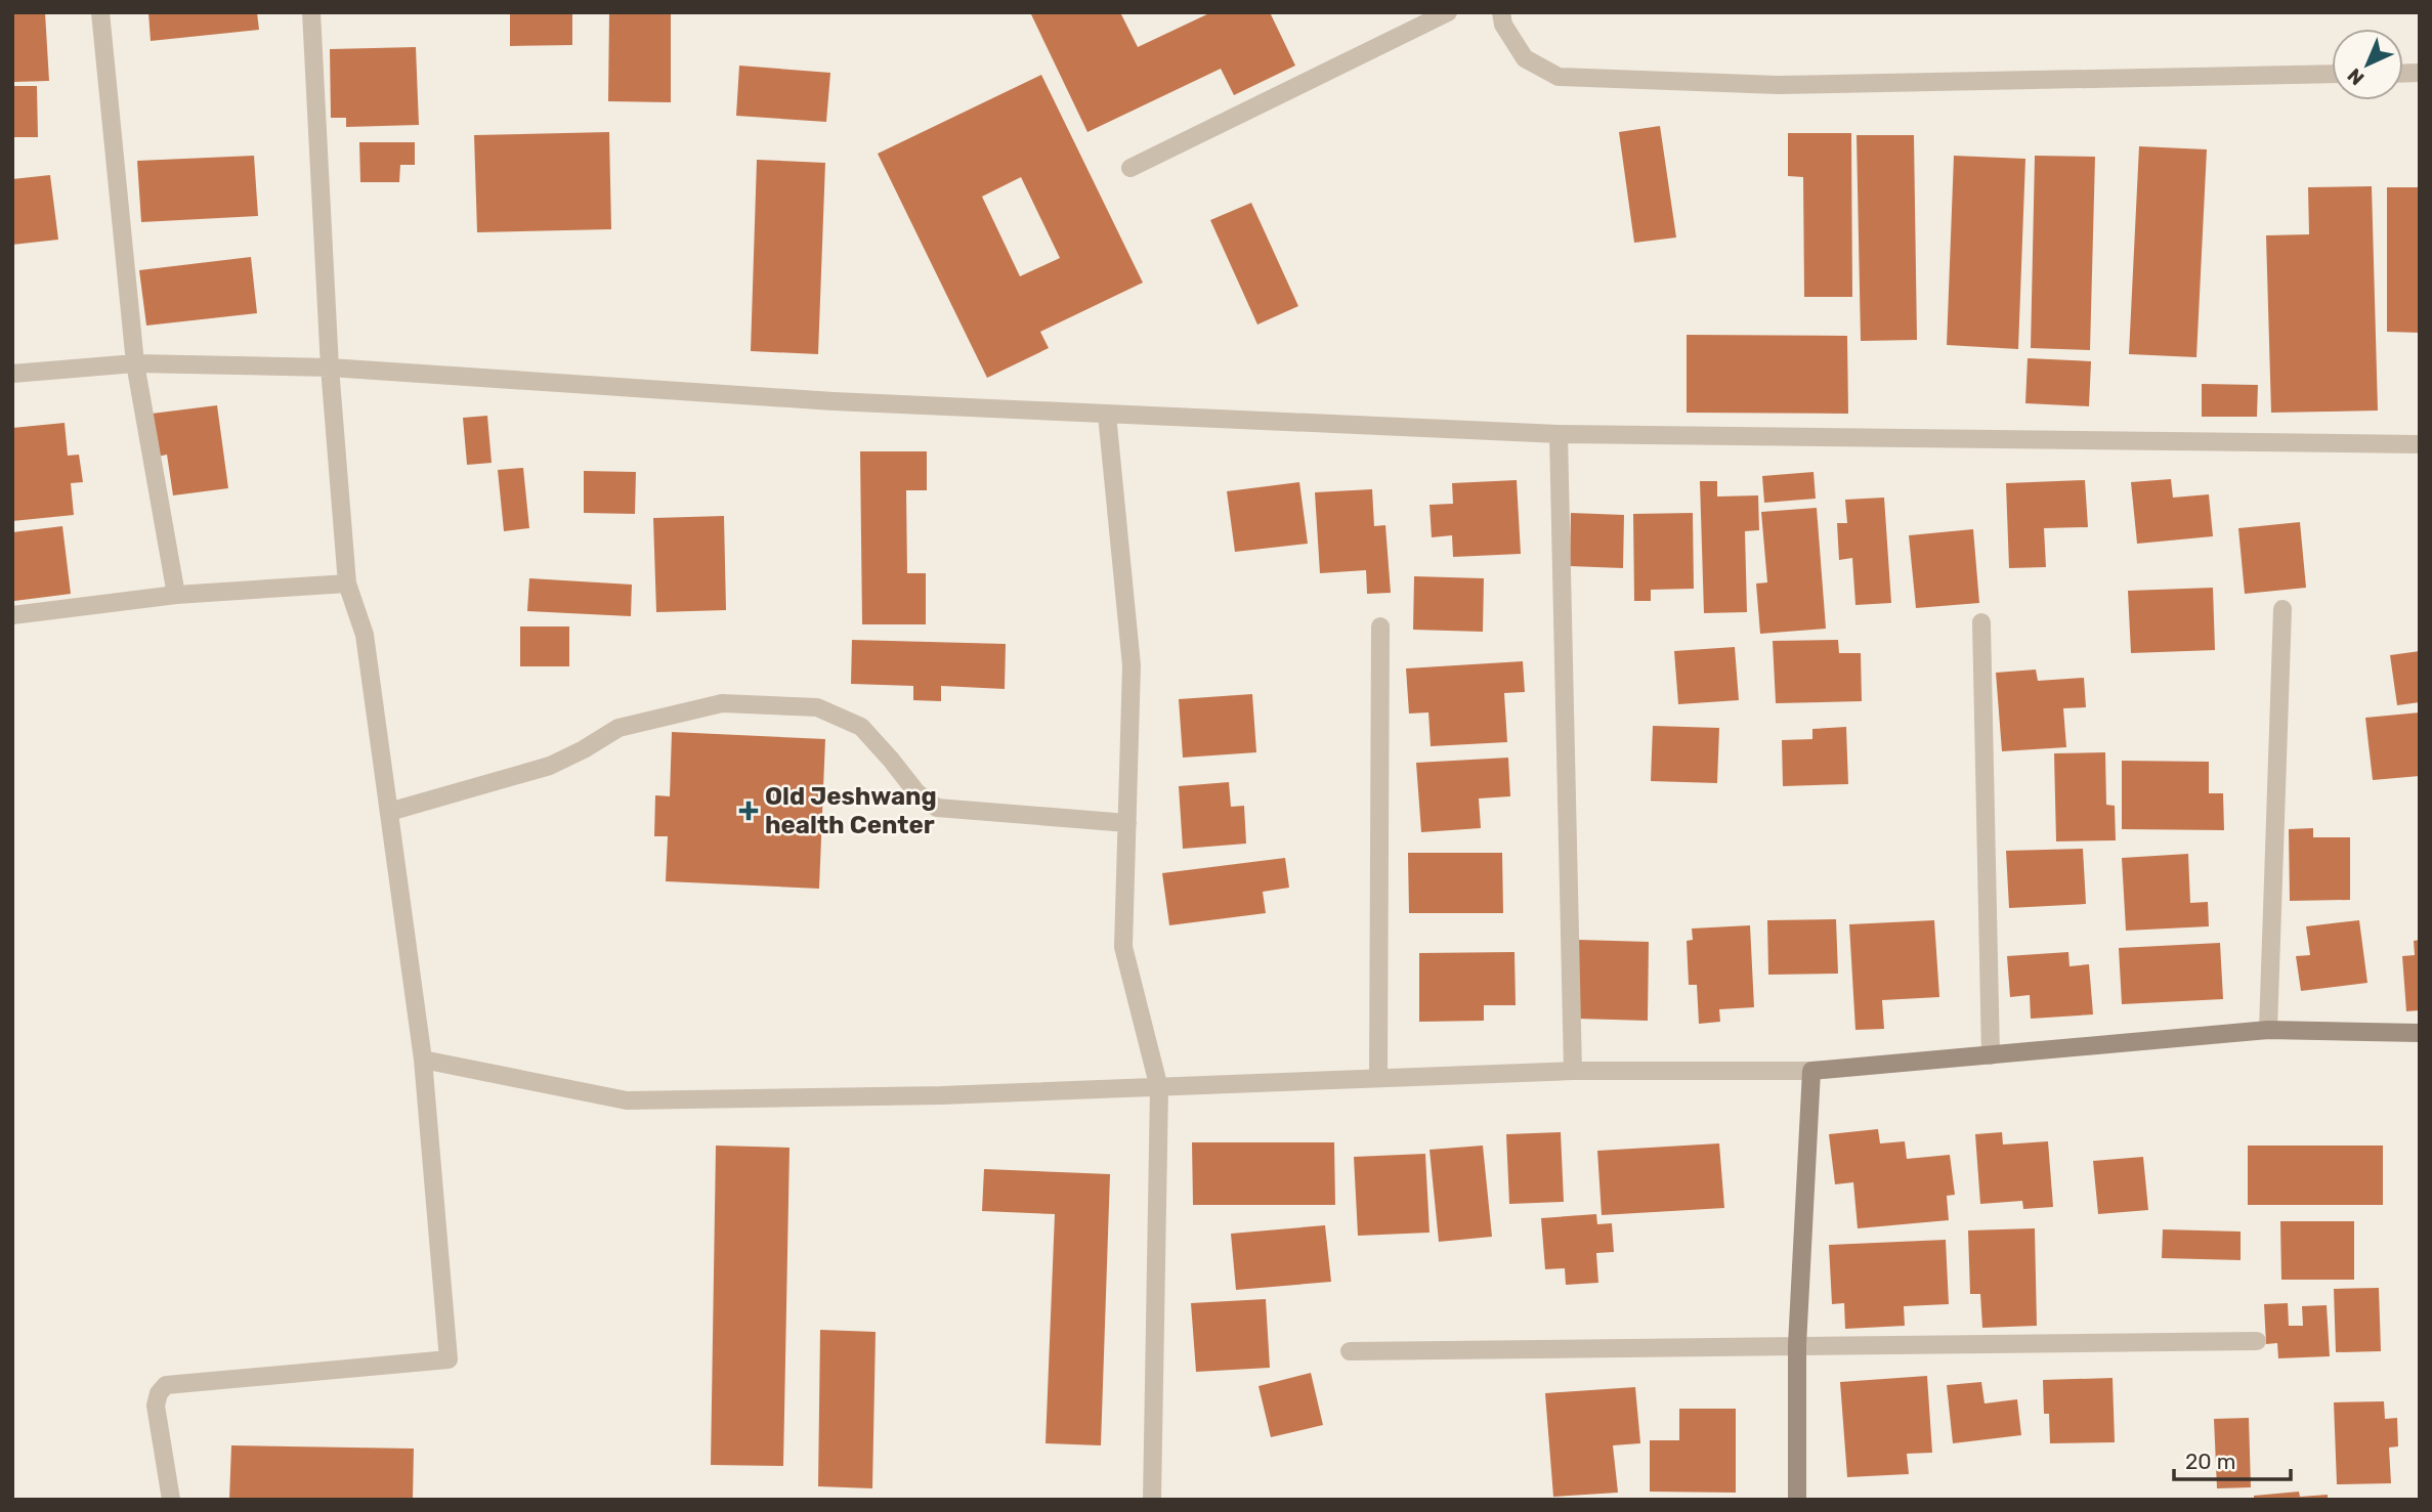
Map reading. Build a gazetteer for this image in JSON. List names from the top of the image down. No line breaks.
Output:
{"places":{"health":["Old Jeshwang health Center"]},"scale_bar":"20 m","north":"bottom left"}
